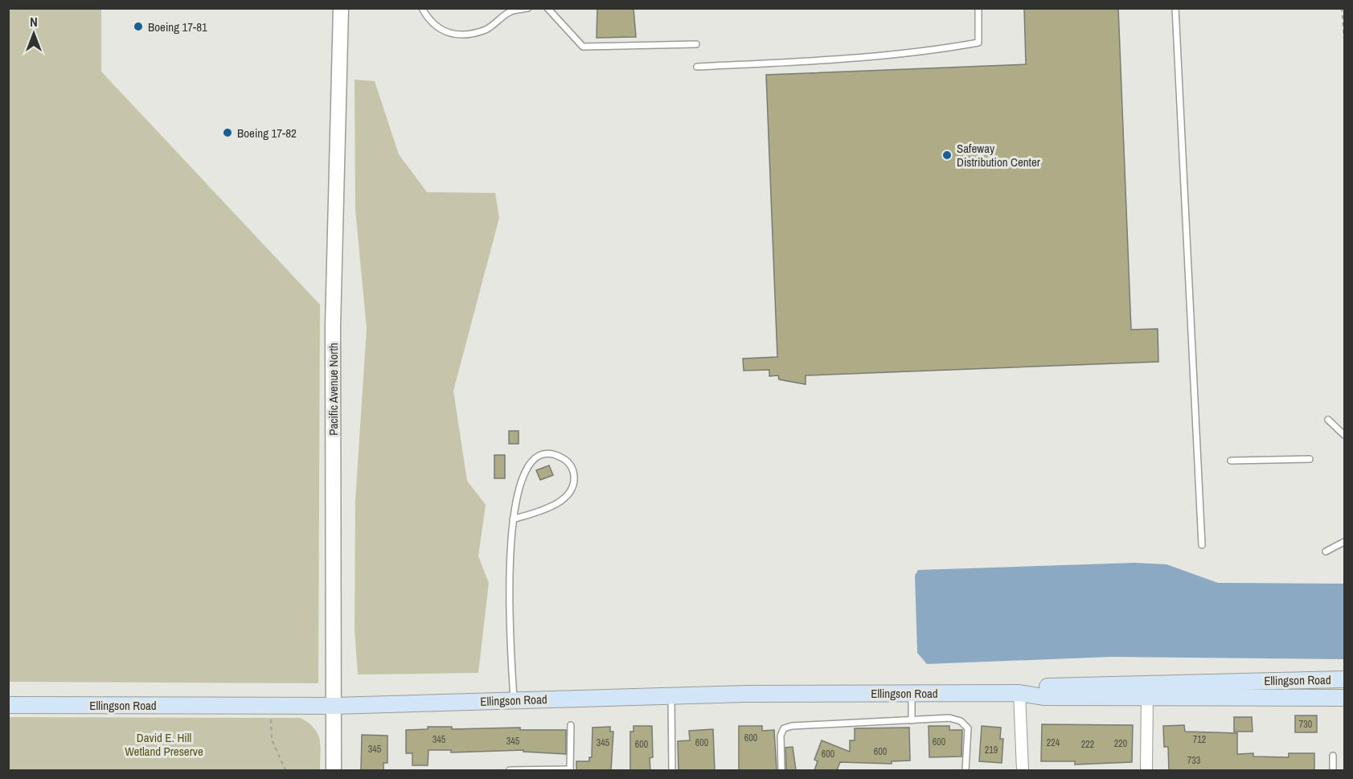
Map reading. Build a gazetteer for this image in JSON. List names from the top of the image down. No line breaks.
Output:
{"streets":{"main road":["Ellingson Road"],"street":["Pacific Avenue North"]},"crossings":[["Pacific Avenue North","Ellingson Road"]],"parks":["David E. Hill Wetland Preserve"],"places":["Boeing 17-81","Boeing 17-82","Safeway Distribution Center"],"house_numbers":["730","600","345","712","345","600","345","600","224","220","600","222","345","219","600","600","733"],"north":"top"}
